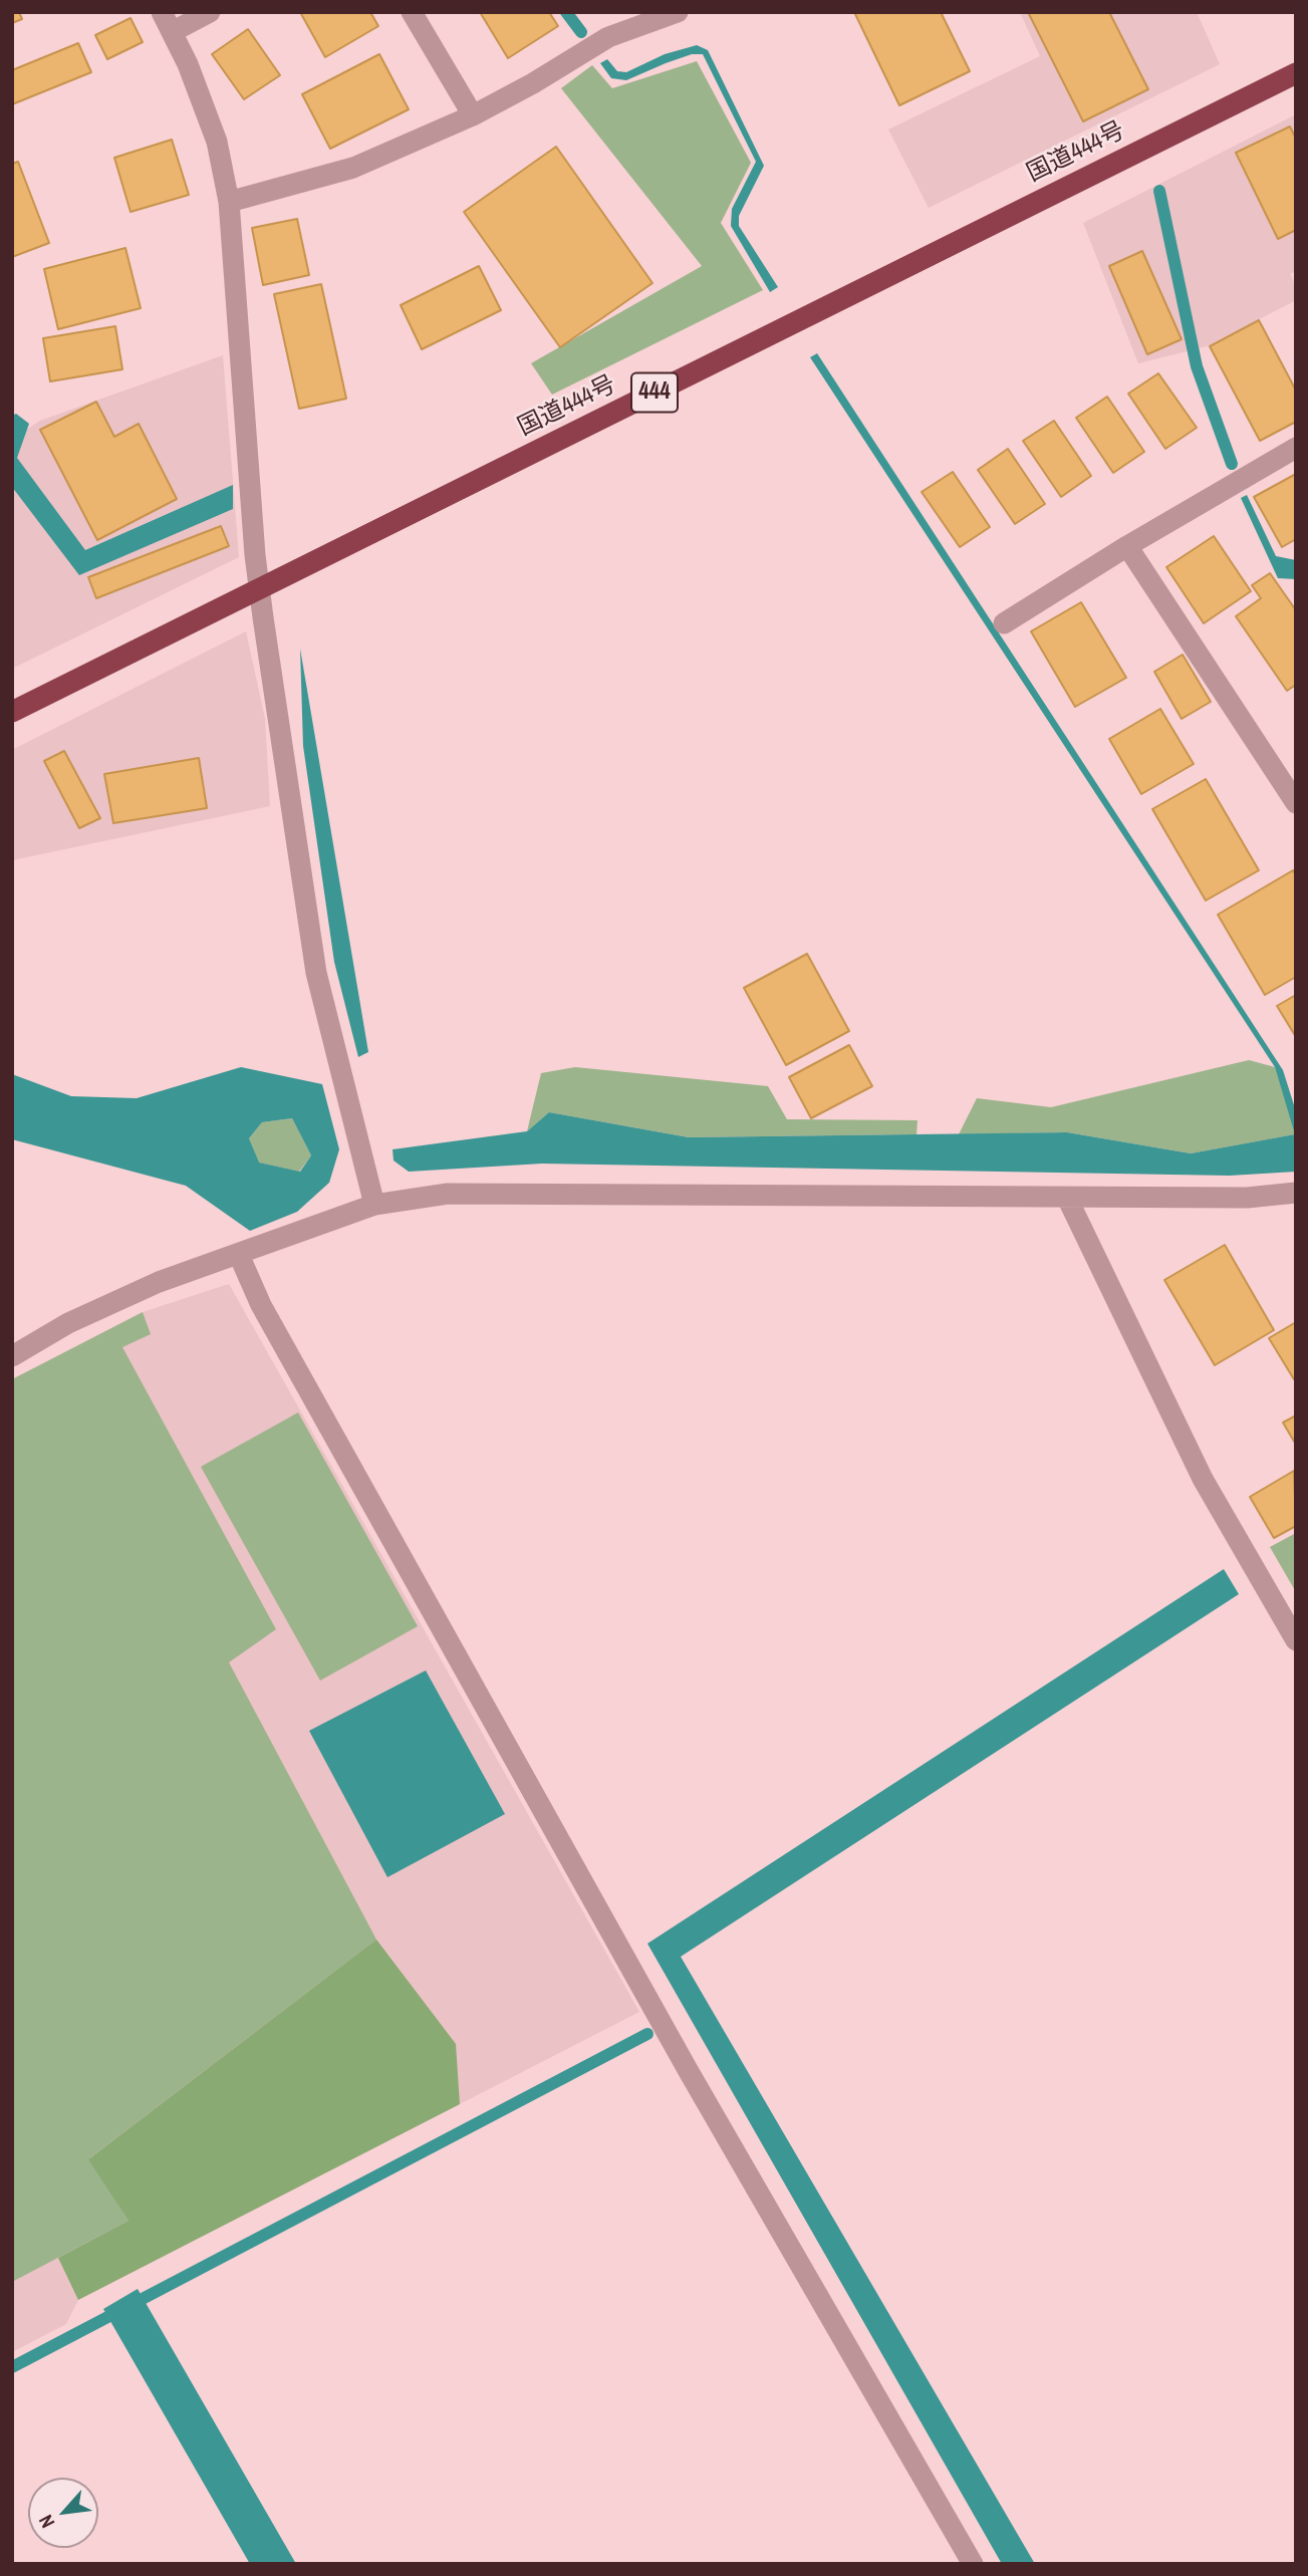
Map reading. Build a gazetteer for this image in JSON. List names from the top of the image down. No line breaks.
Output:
{"streets":{"highway":["国道444号","444"]},"north":"bottom left"}
